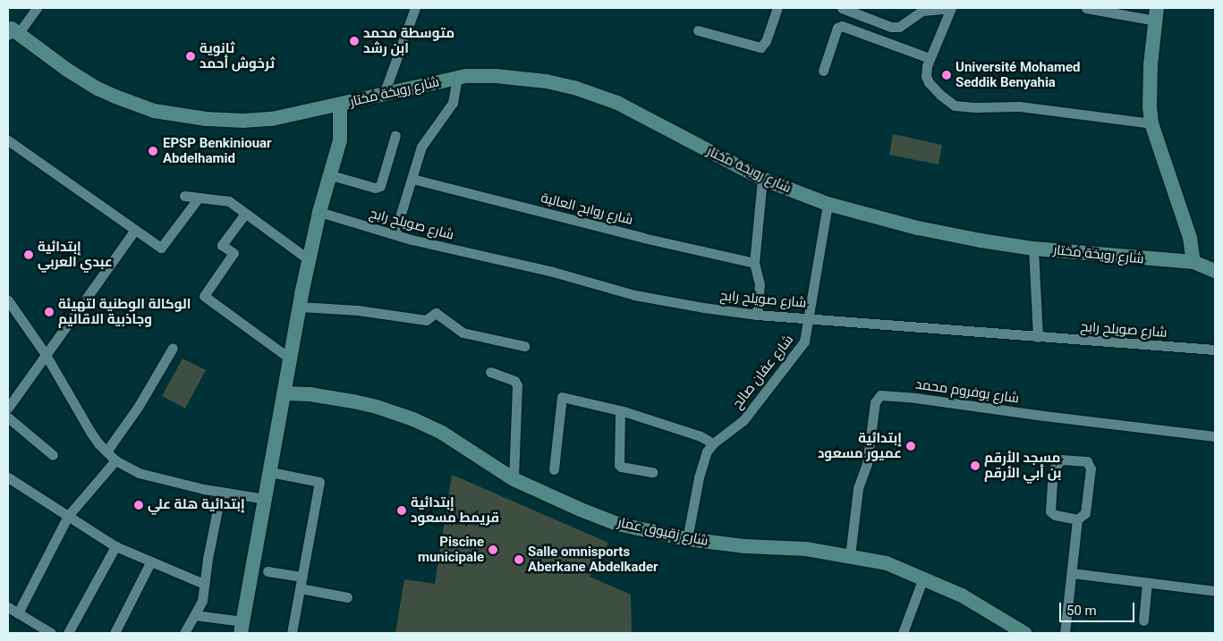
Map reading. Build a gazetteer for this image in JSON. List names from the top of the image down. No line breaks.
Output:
{"streets":{"main road":["شارع رويخة مختار","شارع زقيوق عمار"],"street":["شارع روابح العالية","شارع صويلح رابح","شارع عفان صالح","شارع بوفروم محمد"]},"crossings":[["شارع رويخة مختار","شارع عفان صالح"],["شارع صويلح رابح","شارع عفان صالح"],["شارع عفان صالح","شارع زقيوق عمار"],["شارع بوفروم محمد","شارع زقيوق عمار"]],"places":["متوسطة محمد ابن رشد","ثانوية ثرخوش أحمد","Université Mohamed Seddik Benyahia","EPSP Benkiniouar Abdelhamid","إبتدائية عبدي العربي","الوكالة الوطنية لتهيئة وجاذبية الاقاليم","إبتدائية عميور مسعود","مسجد الأرقم بن أبي الأرقم","إبتدائية هلة علي","إبتدائية قريمط مسعود","Piscine municipale","Salle omnisports Aberkane Abdelkader"],"scale_bar":"50 m"}
